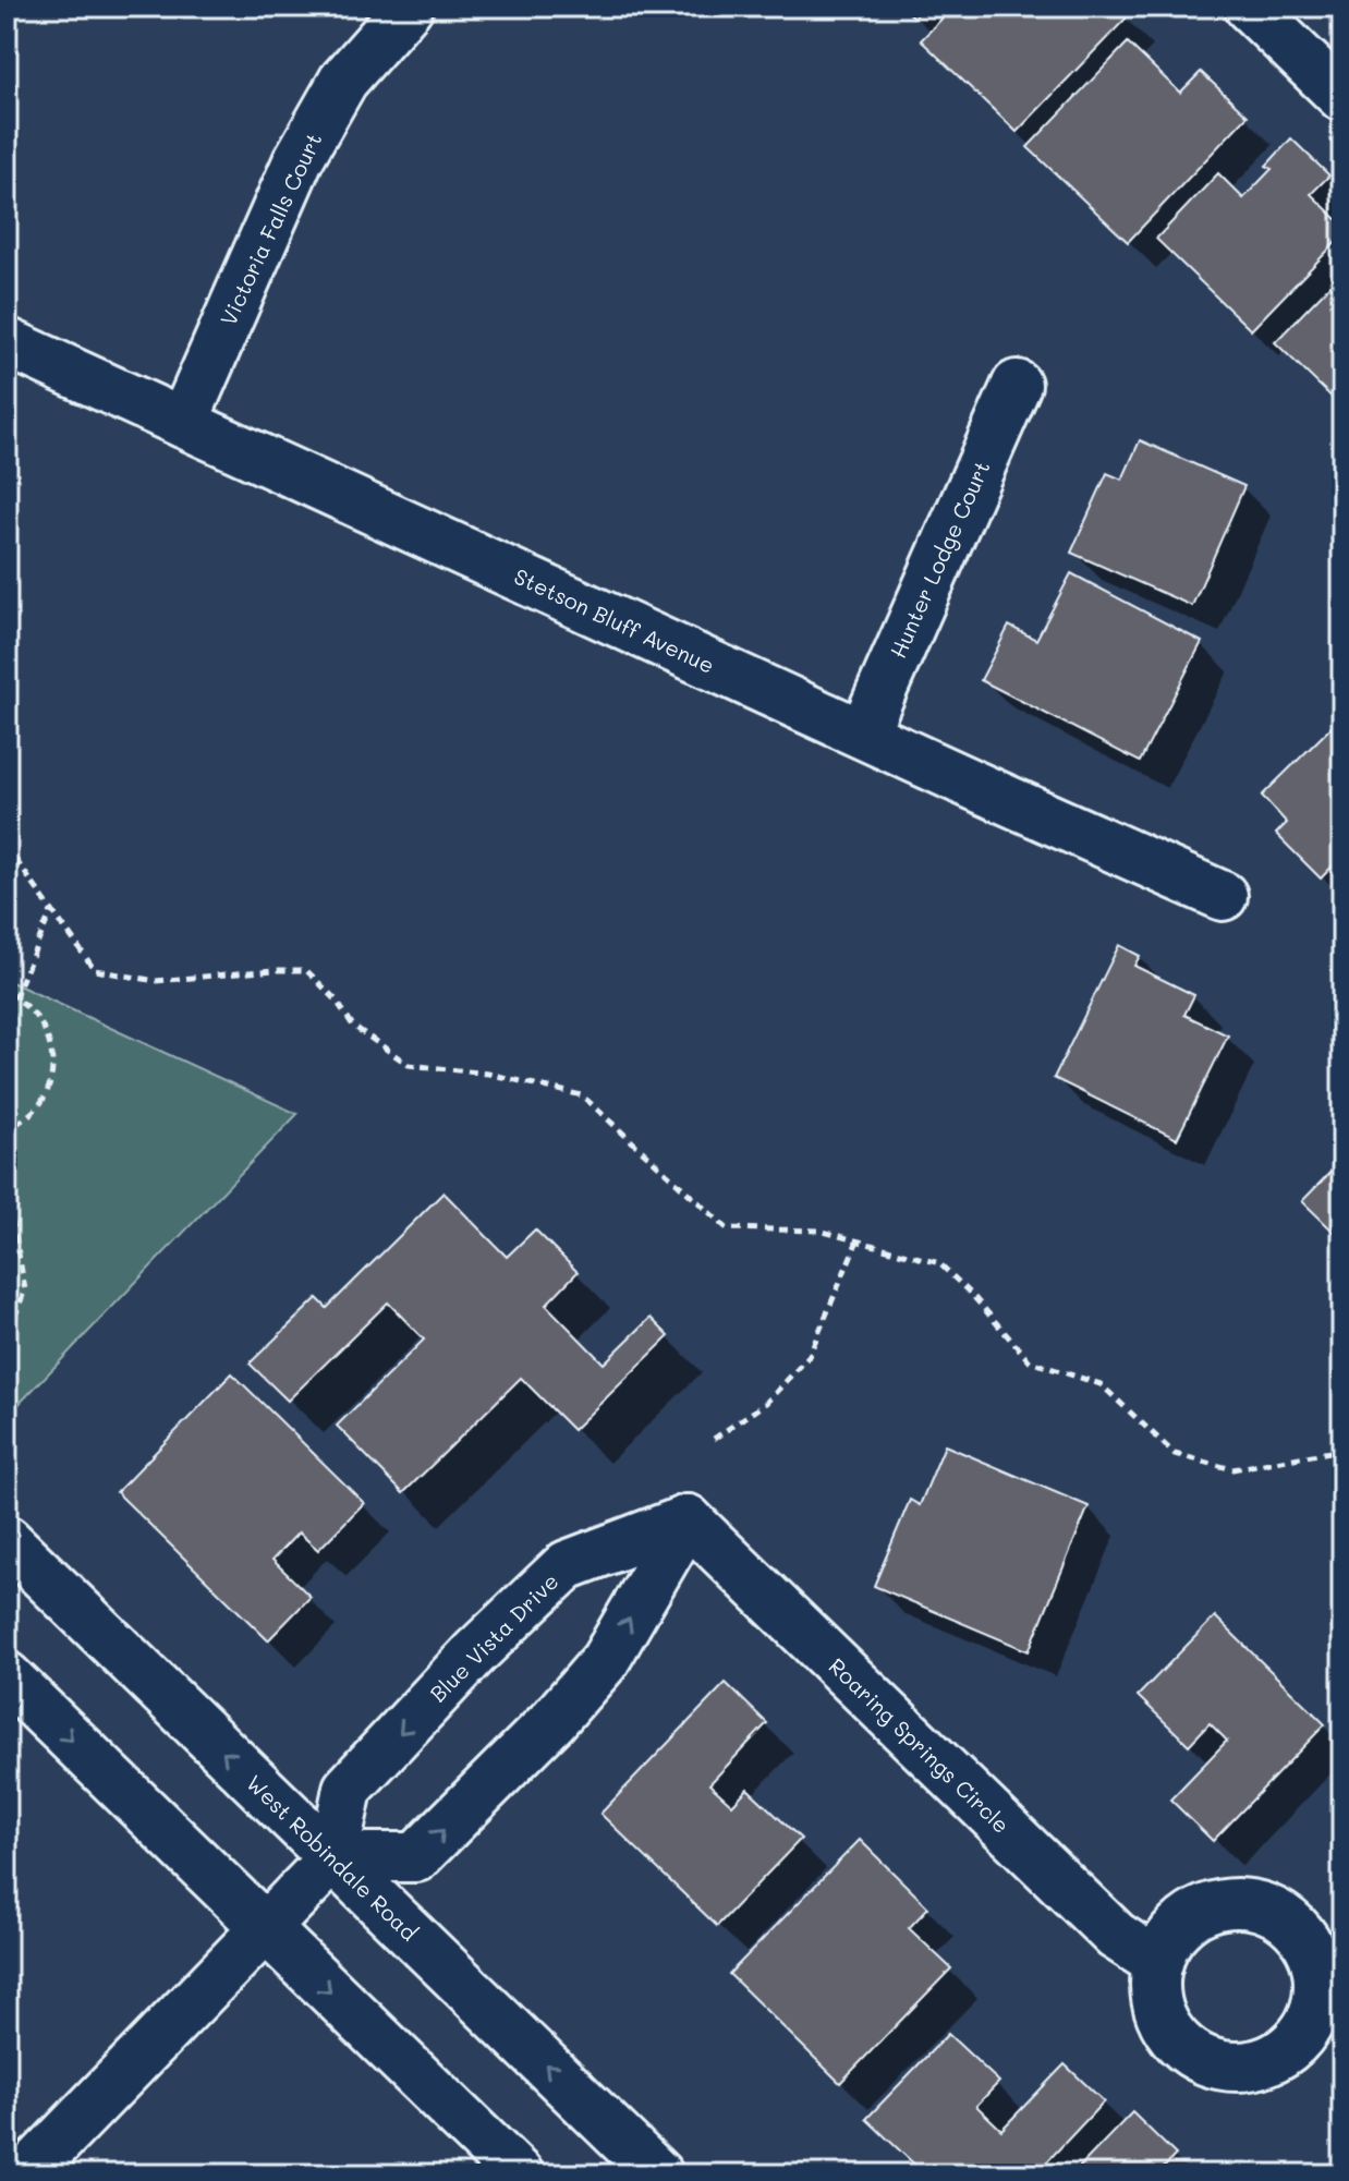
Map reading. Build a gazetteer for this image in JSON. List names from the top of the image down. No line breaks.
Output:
{"streets":{"street":["Victoria Falls Court","Hunter Lodge Court","Stetson Bluff Avenue","Blue Vista Drive","Roaring Springs Circle","West Robindale Road"]},"crossings":[["Victoria Falls Court","Stetson Bluff Avenue"],["Hunter Lodge Court","Stetson Bluff Avenue"],["Blue Vista Drive","Roaring Springs Circle"],["Blue Vista Drive","West Robindale Road"]]}
